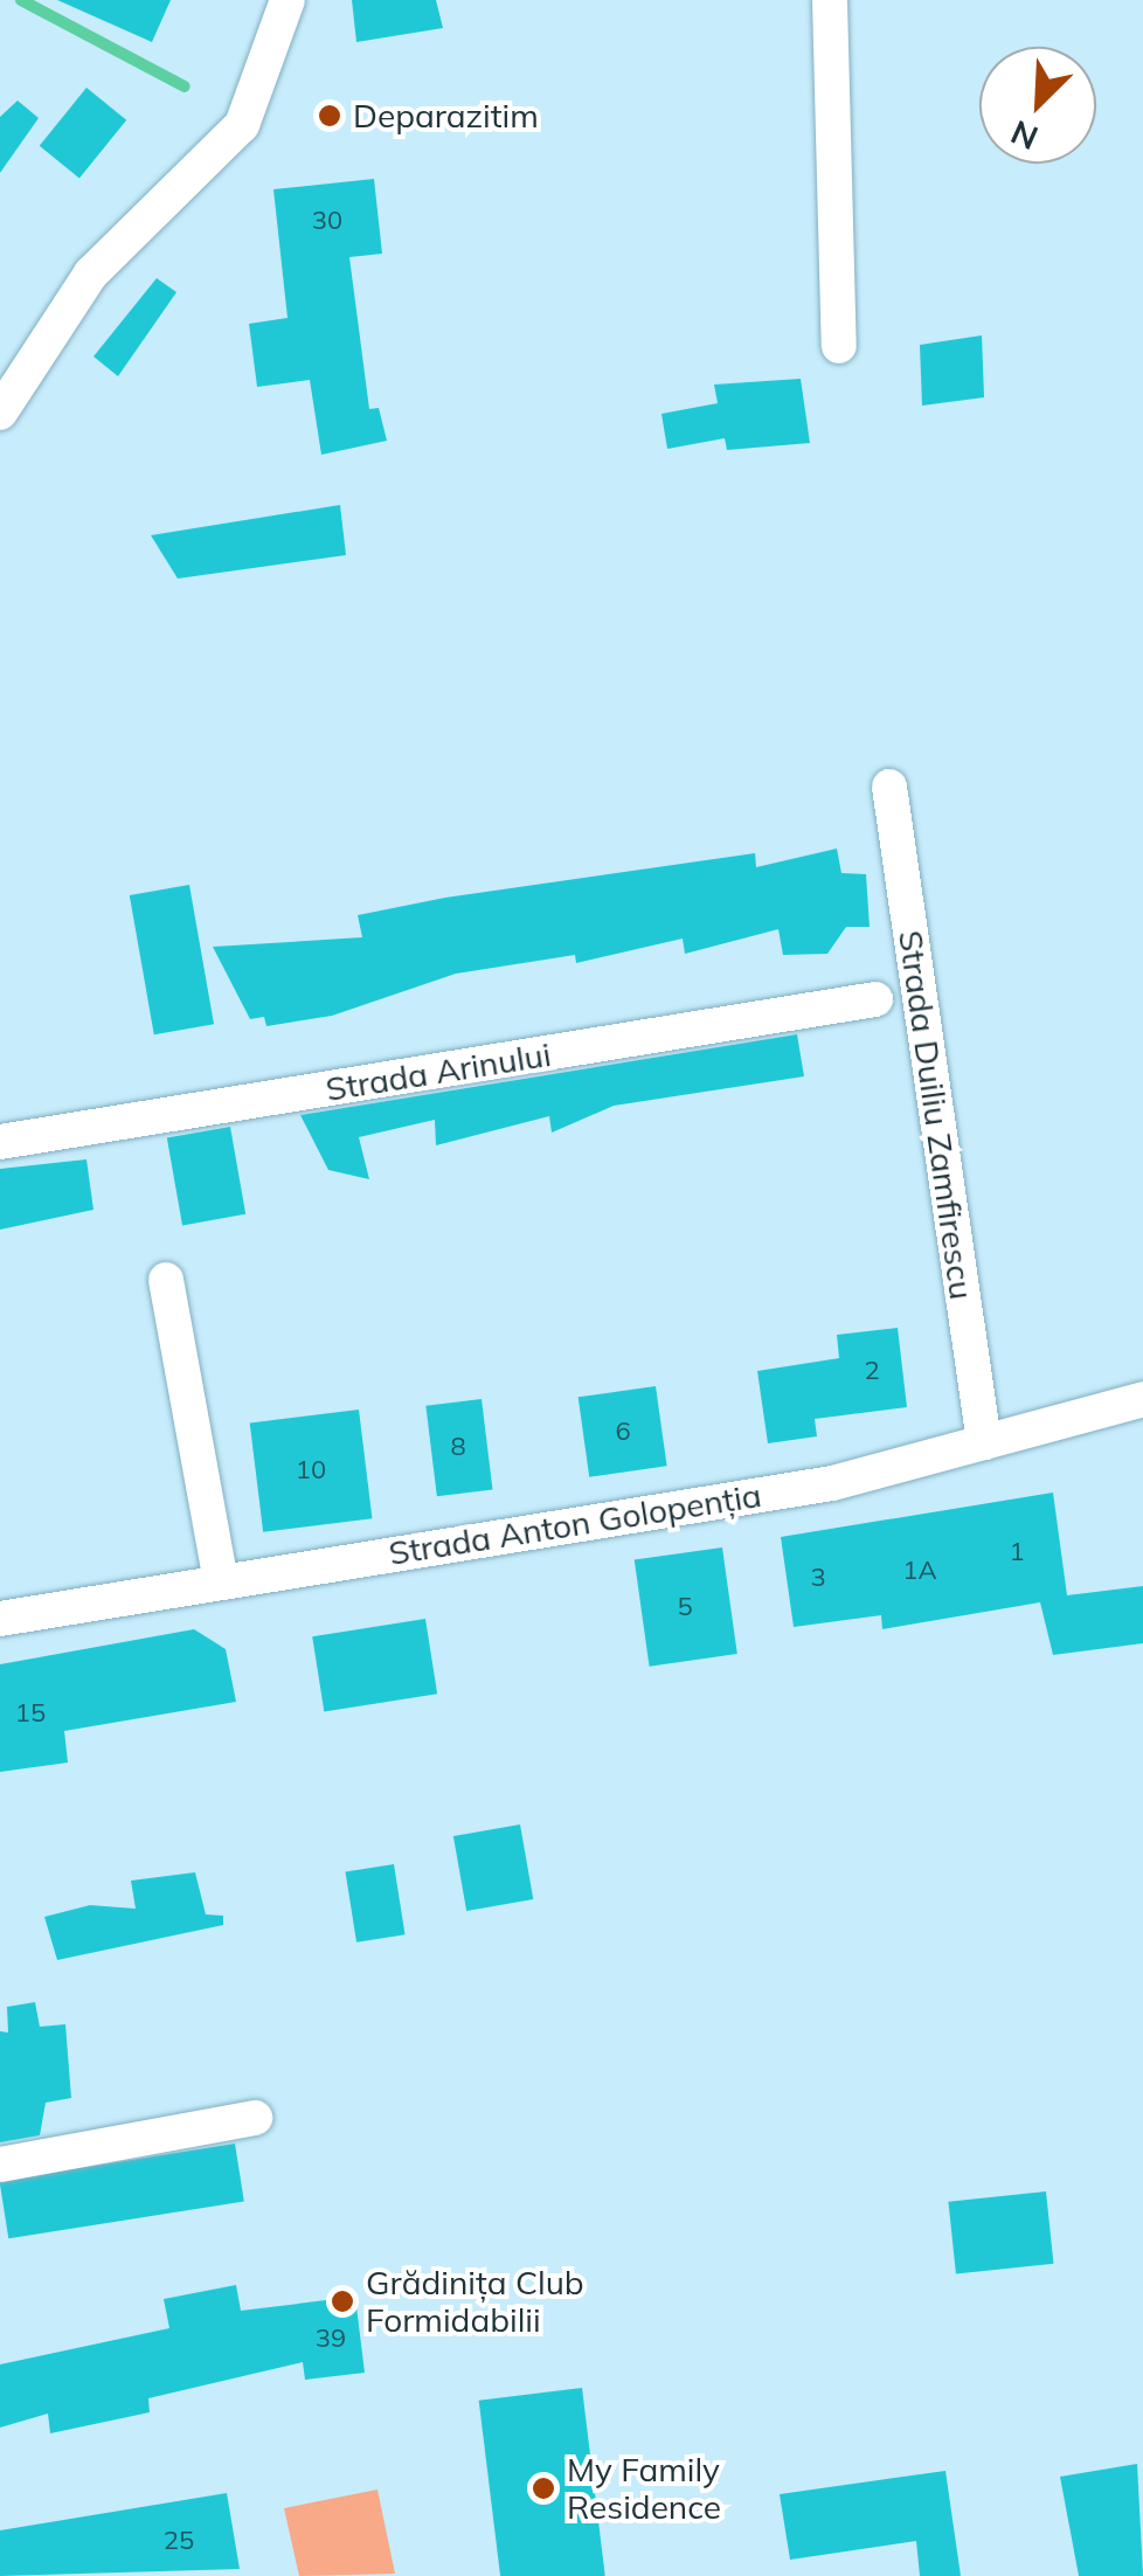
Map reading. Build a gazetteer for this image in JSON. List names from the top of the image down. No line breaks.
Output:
{"streets":{"street":["Strada Arinului","Strada Duiliu Zamfirescu","Strada Anton Golopenția"]},"crossings":[["Strada Duiliu Zamfirescu","Strada Anton Golopenția"]],"places":["Deparazitim","Grădinița Club Formidabilii","My Family Residence"],"house_numbers":["30","2","6","8","10","1","1A","3","5","15","39","25"],"north":"bottom left"}
